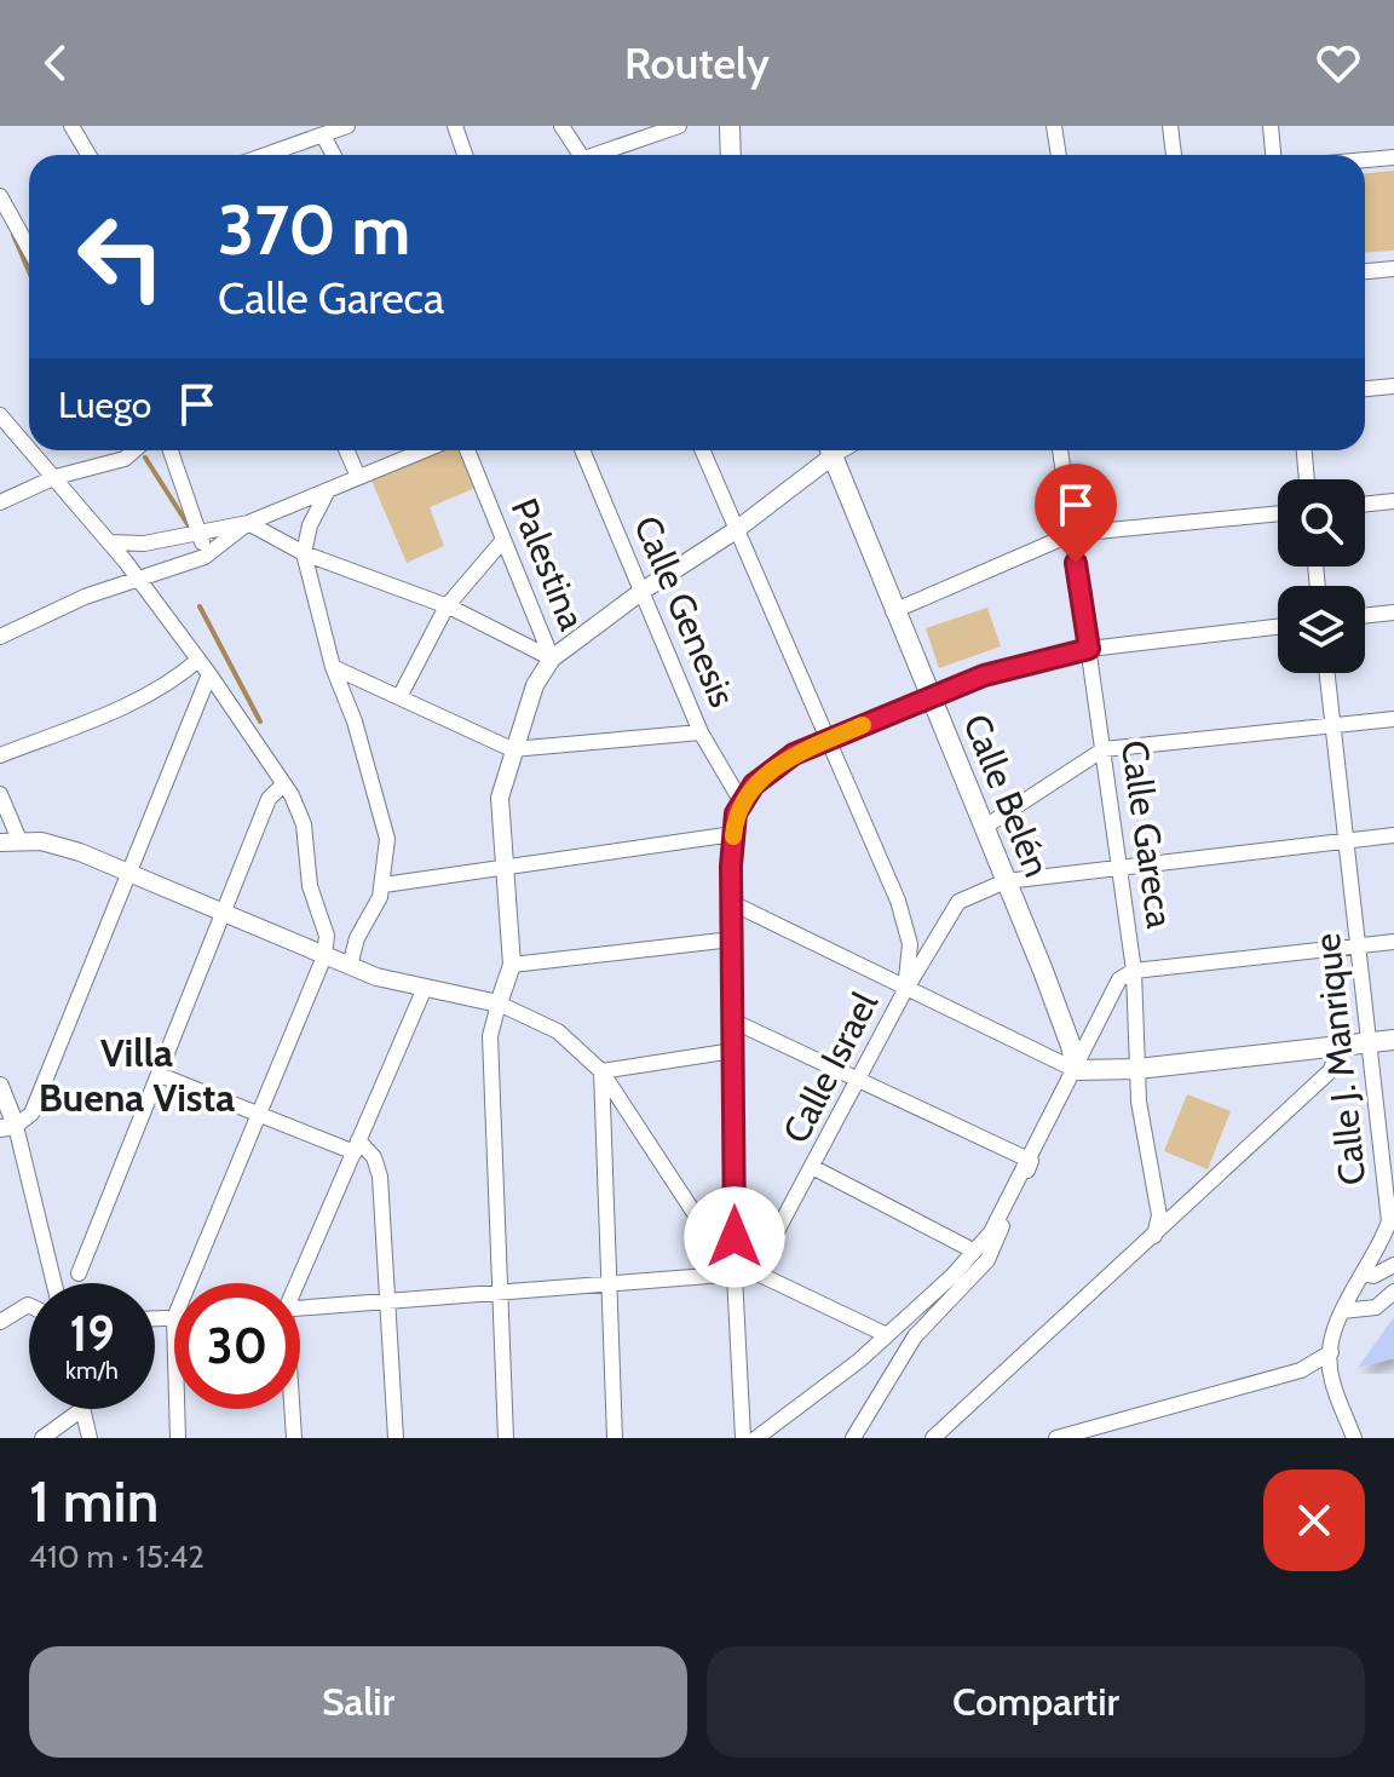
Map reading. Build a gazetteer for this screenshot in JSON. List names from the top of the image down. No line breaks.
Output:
{"streets":{"main road":["Calle Belén"],"street":["Palestina","Calle Genesis","Calle Gareca","Calle J. Manrique","Calle Israel"]},"districts":["Villa Buena Vista"],"page":{"header":"Routely","turn":["370 m","Calle Gareca"],"then":"Luego","speed":"19 km/h","limit":"30","heading":["1 min","410 m · 15:42"],"buttons":["Salir","Compartir"]}}
